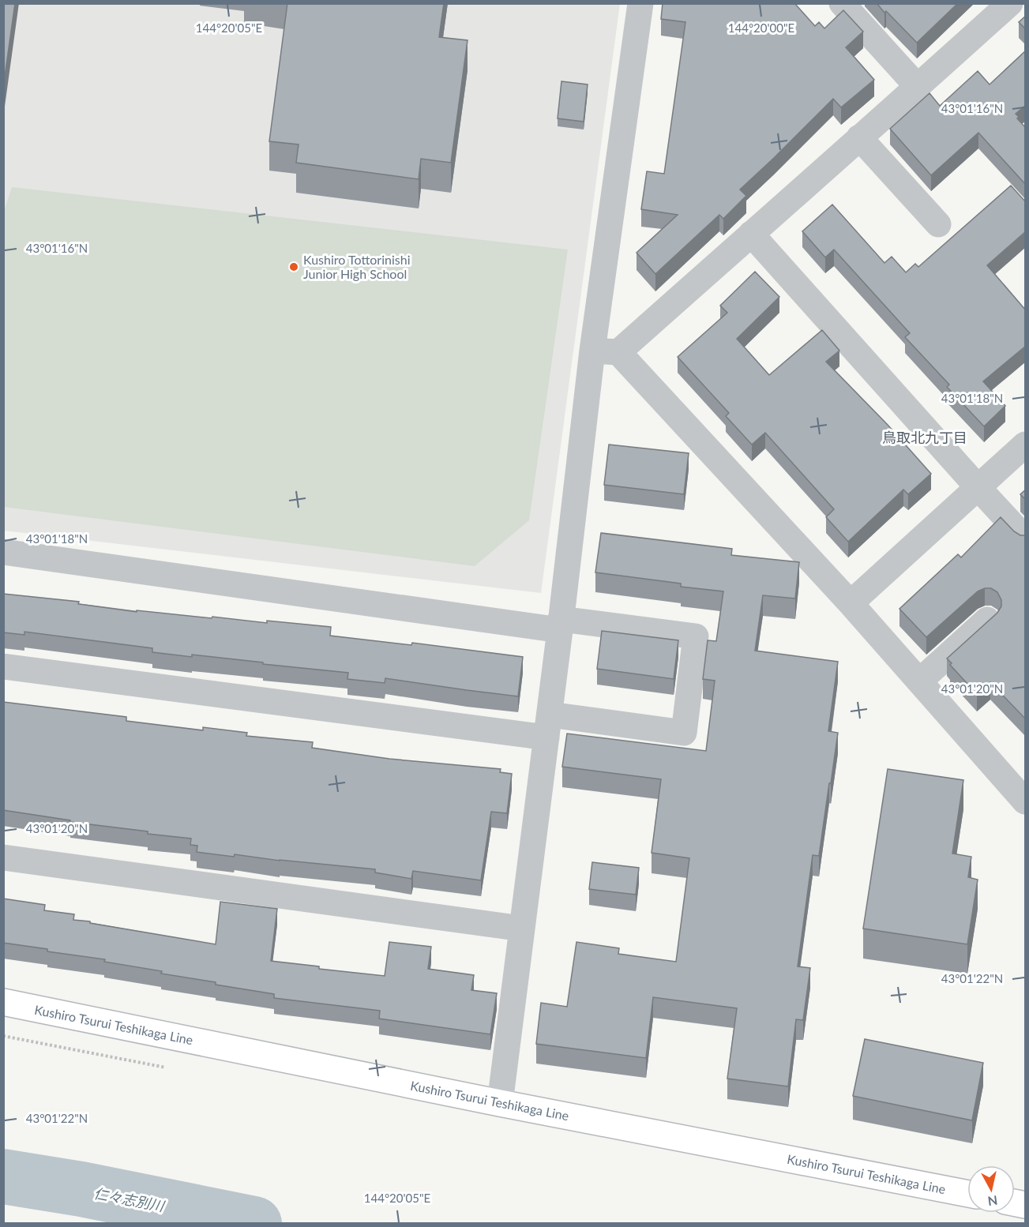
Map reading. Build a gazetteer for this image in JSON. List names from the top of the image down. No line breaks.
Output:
{"streets":{"main road":["Kushiro Tsurui Teshikaga Line"]},"districts":["鳥取北九丁目"],"water":["仁々志別川"],"places":["Kushiro Tottorinishi Junior High School"],"north":"bottom","coordinates":["144°20'05\"E","144°20'00\"E","43°01'16\"N","43°01'18\"N","43°01'20\"N","43°01'22\"N"]}
